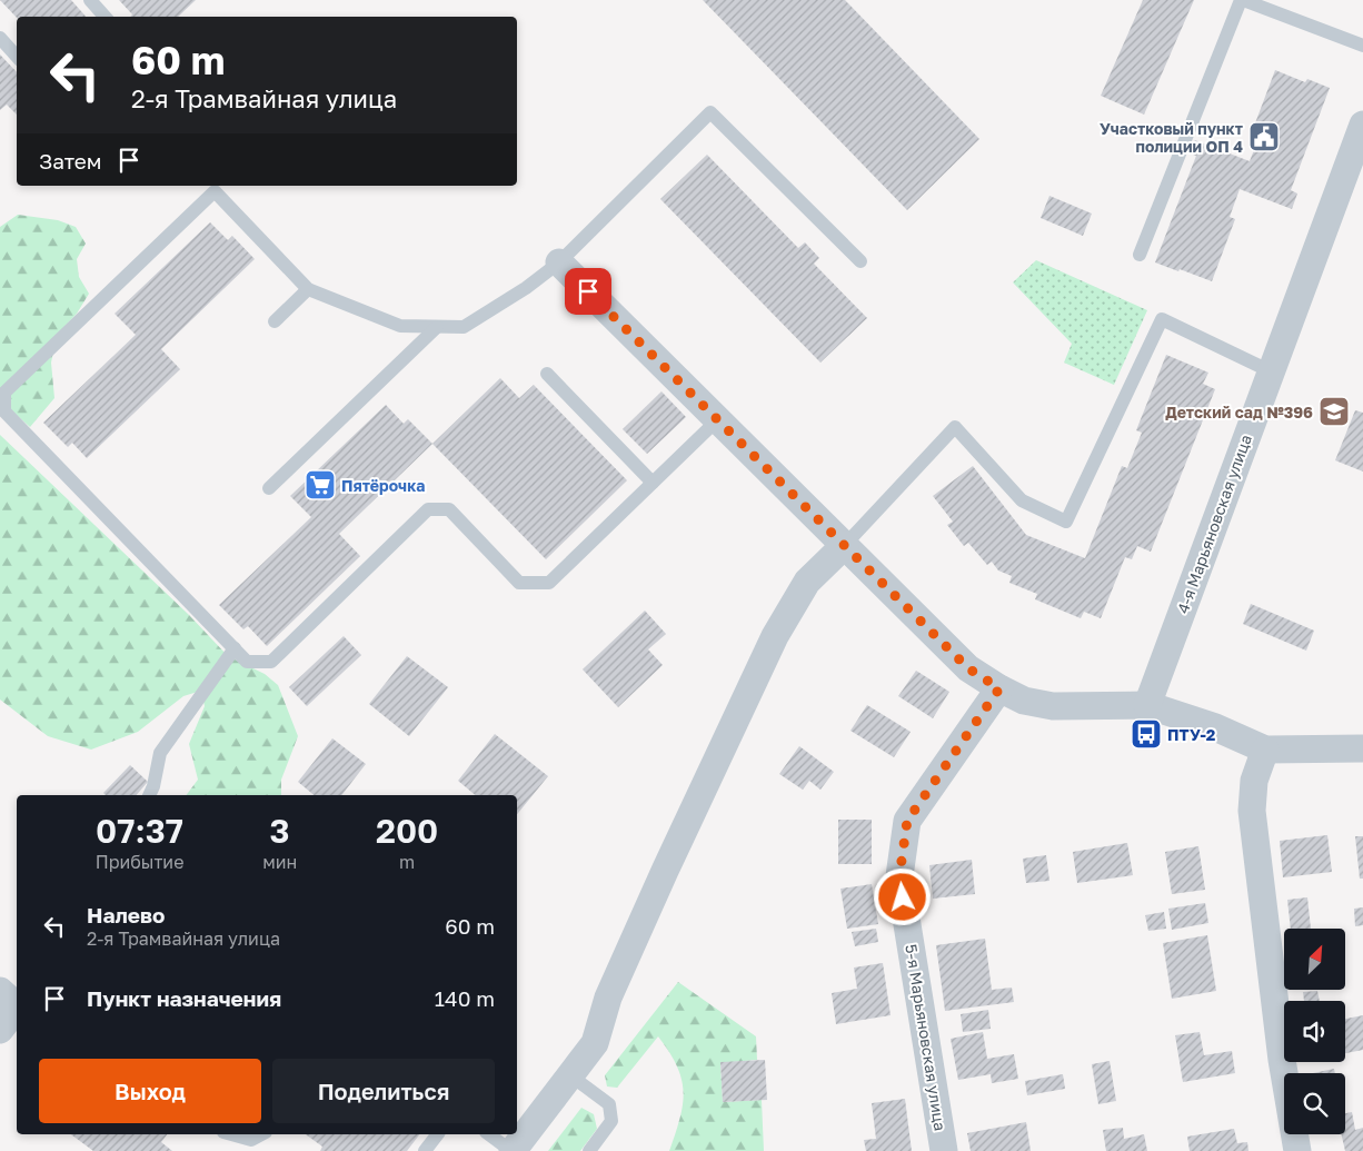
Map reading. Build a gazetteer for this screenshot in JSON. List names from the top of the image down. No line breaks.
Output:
{"streets":{"street":["4-я Марьяновская улица","5-я Марьяновская улица"]},"places":{"public building":["Участковый пункт полиции ОП 4"],"school or university":["Детский сад №396"],"supermarket":["Пятёрочка"],"bus stop":["ПТУ-2"]},"north":"top right","page":{"turn":["60 m","2-я Трамвайная улица"],"then":"Затем","eta":["07:37","Прибытие","3","мин","200","m"],"list":[{"name":"Налево","note":"2-я Трамвайная улица","value":"60 m"},{"name":"Пункт назначения","value":"140 m"}],"buttons":["Выход","Поделиться"]}}
